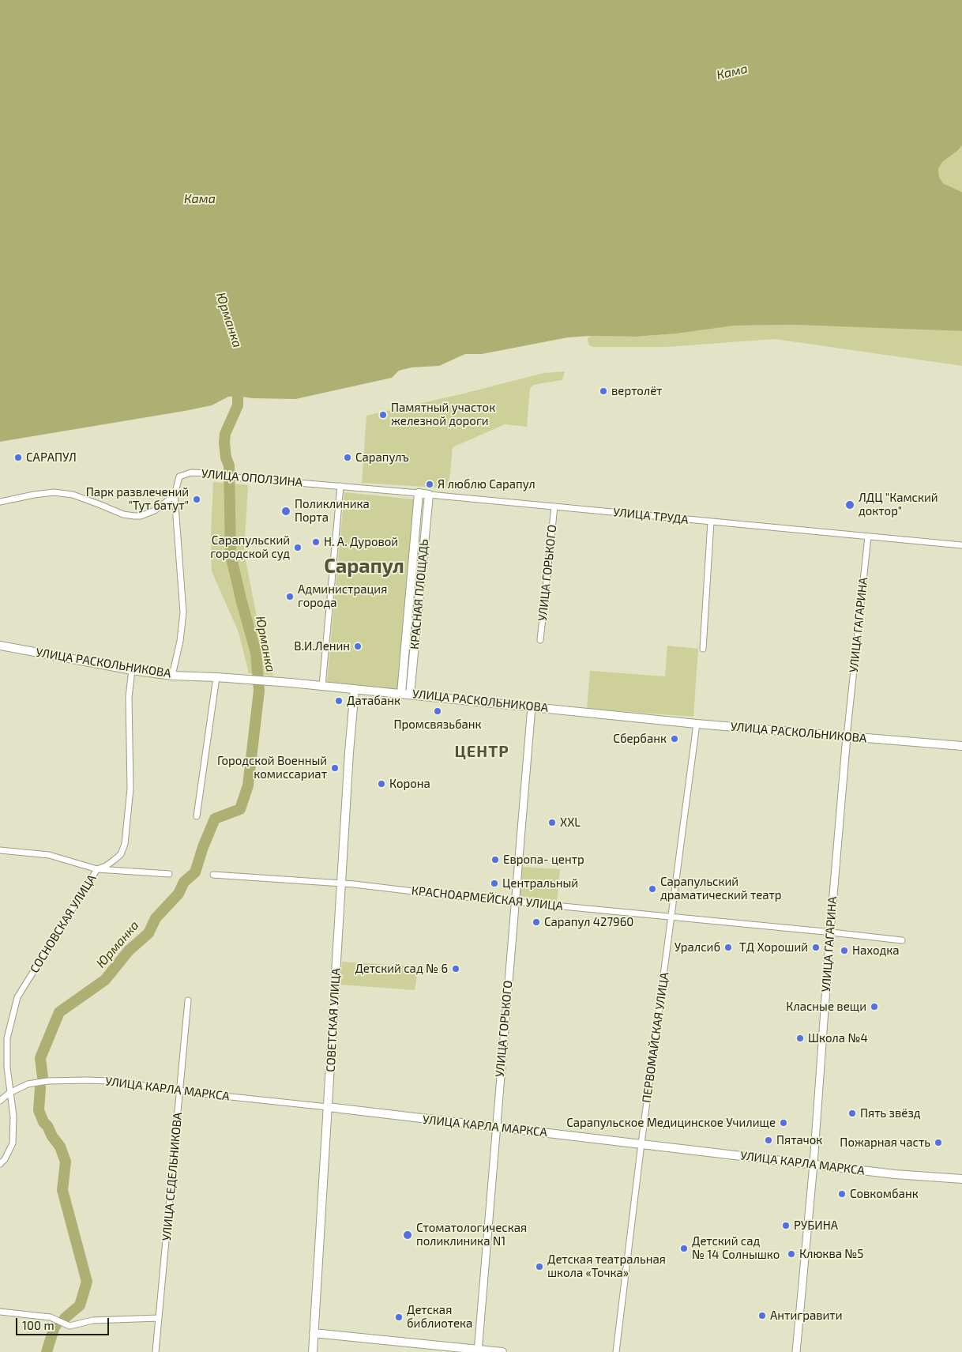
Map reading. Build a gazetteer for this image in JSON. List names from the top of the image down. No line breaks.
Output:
{"streets":{"main road":["УЛИЦА ТРУДА","КРАСНАЯ ПЛОЩАДЬ","УЛИЦА РАСКОЛЬНИКОВА","СОВЕТСКАЯ УЛИЦА","УЛИЦА КАРЛА МАРКСА"],"street":["УЛИЦА ОПОЛЗИНА","УЛИЦА ГОРЬКОГО","УЛИЦА ГАГАРИНА","КРАСНОАРМЕЙСКАЯ УЛИЦА","СОСНОВСКАЯ УЛИЦА","ПЕРВОМАЙСКАЯ УЛИЦА","УЛИЦА СЕДЕЛЬНИКОВА"]},"crossings":[["УЛИЦА ОПОЛЗИНА","УЛИЦА ТРУДА"],["УЛИЦА ТРУДА","УЛИЦА ГОРЬКОГО"],["УЛИЦА ТРУДА","КРАСНАЯ ПЛОЩАДЬ"],["УЛИЦА ТРУДА","УЛИЦА ГАГАРИНА"],["УЛИЦА ГОРЬКОГО","УЛИЦА РАСКОЛЬНИКОВА"],["УЛИЦА ГОРЬКОГО","КРАСНОАРМЕЙСКАЯ УЛИЦА"],["УЛИЦА ГОРЬКОГО","УЛИЦА КАРЛА МАРКСА"],["КРАСНАЯ ПЛОЩАДЬ","УЛИЦА РАСКОЛЬНИКОВА"],["УЛИЦА ГАГАРИНА","УЛИЦА РАСКОЛЬНИКОВА"],["УЛИЦА ГАГАРИНА","КРАСНОАРМЕЙСКАЯ УЛИЦА"],["УЛИЦА ГАГАРИНА","УЛИЦА КАРЛА МАРКСА"],["УЛИЦА РАСКОЛЬНИКОВА","СОСНОВСКАЯ УЛИЦА"],["УЛИЦА РАСКОЛЬНИКОВА","СОВЕТСКАЯ УЛИЦА"],["УЛИЦА РАСКОЛЬНИКОВА","ПЕРВОМАЙСКАЯ УЛИЦА"],["КРАСНОАРМЕЙСКАЯ УЛИЦА","СОВЕТСКАЯ УЛИЦА"],["КРАСНОАРМЕЙСКАЯ УЛИЦА","ПЕРВОМАЙСКАЯ УЛИЦА"],["СОСНОВСКАЯ УЛИЦА","УЛИЦА КАРЛА МАРКСА"],["СОВЕТСКАЯ УЛИЦА","УЛИЦА КАРЛА МАРКСА"],["ПЕРВОМАЙСКАЯ УЛИЦА","УЛИЦА КАРЛА МАРКСА"],["УЛИЦА КАРЛА МАРКСА","УЛИЦА СЕДЕЛЬНИКОВА"]],"districts":["Сарапул","ЦЕНТР"],"water":["Кама","Юрманка"],"places":["вертолёт","Памятный участок железной дороги","САРАПУЛ","Сарапулъ","Я люблю Сарапул","Парк развлечений \"Тут батут\"","ЛДЦ \"Камский доктор\"","Поликлиника Порта","Н. А. Дуровой","Сарапульский городской суд","Администрация города","В.И.Ленин","Датабанк","Промсвязьбанк","Сбербанк","Городской Военный комиссариат","Корона","XXL","Европа- центр","Центральный","Сарапульский драматический театр","Сарапул 427960","Уралсиб","ТД Хороший","Находка","Детский сад № 6","Класные вещи","Школа №4","Пять звёзд","Сарапульское Медицинское Училище","Пятачок","Пожарная часть","Совкомбанк","РУБИНА","Стоматологическая поликлиника N1","Детский сад № 14 Солнышко","Клюква №5","Детская театральная школа «Точка»","Антигравити","Детская библиотека"],"scale_bar":"100 m"}
